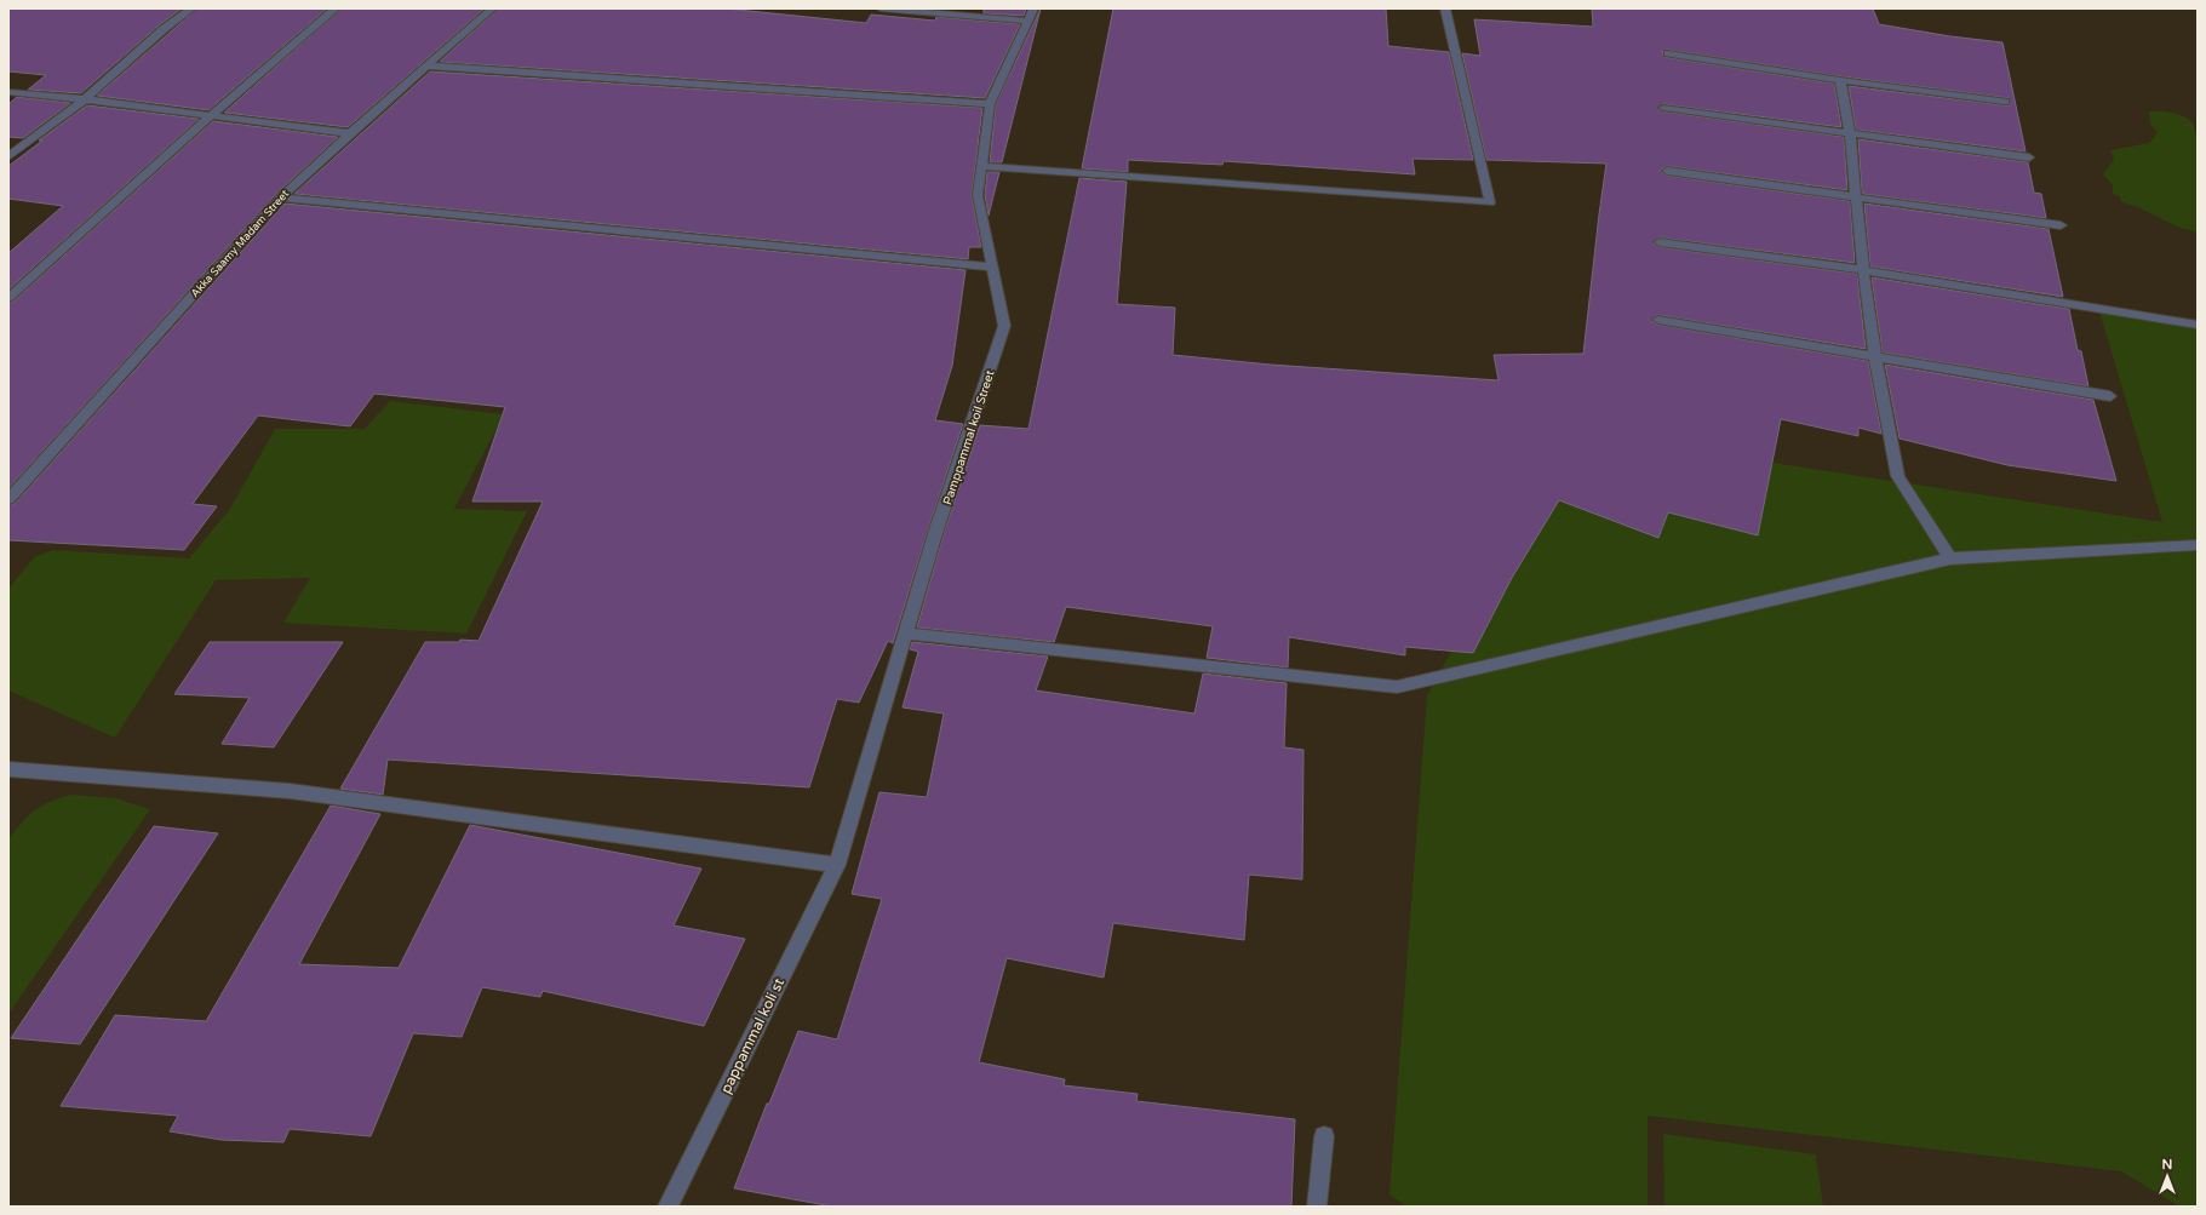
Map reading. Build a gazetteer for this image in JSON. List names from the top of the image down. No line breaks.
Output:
{"streets":{"street":["Akka Saamy Madam Street","Pamppammal koil Street","pappammal koli st"]},"crossings":[["Pamppammal koil Street","pappammal koli st"]],"north":"top"}
